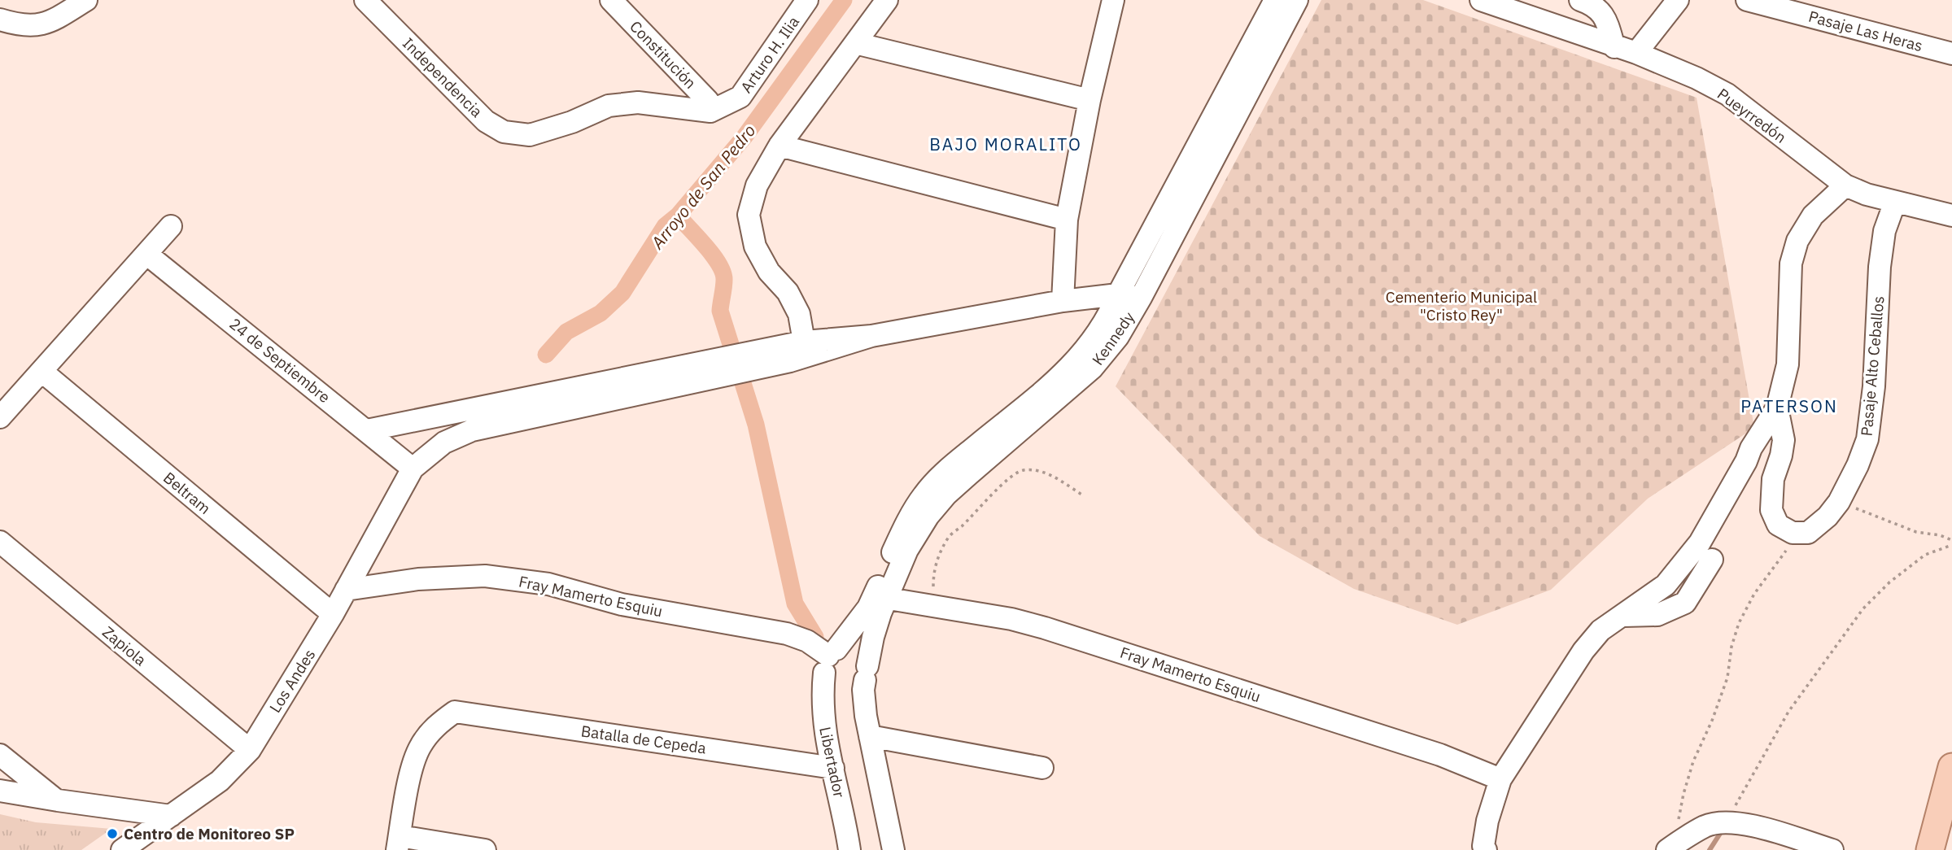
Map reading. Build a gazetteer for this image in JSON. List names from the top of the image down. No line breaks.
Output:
{"streets":{"street":["Pasaje Las Heras","Constitución","Arturo H. Ilia","Independencia","Pueyrredón","Kennedy","24 de Septiembre","Pasaje Alto Ceballos","Beltram","Fray Mamerto Esquiu","Zapiola","Los Andes","Batalla de Cepeda","Libertador"]},"crossings":[["Constitución","Arturo H. Ilia"],["Constitución","Independencia"],["Arturo H. Ilia","Independencia"],["Pueyrredón","Pasaje Alto Ceballos"],["Kennedy","Fray Mamerto Esquiu"],["Kennedy","Libertador"],["24 de Septiembre","Los Andes"],["Beltram","Los Andes"],["Fray Mamerto Esquiu","Los Andes"],["Fray Mamerto Esquiu","Libertador"],["Zapiola","Los Andes"],["Batalla de Cepeda","Libertador"]],"districts":["BAJO MORALITO","PATERSON"],"water":["Arroyo de San Pedro"],"parks":["Cementerio Municipal \"Cristo Rey\""],"places":["Centro de Monitoreo SP"]}
